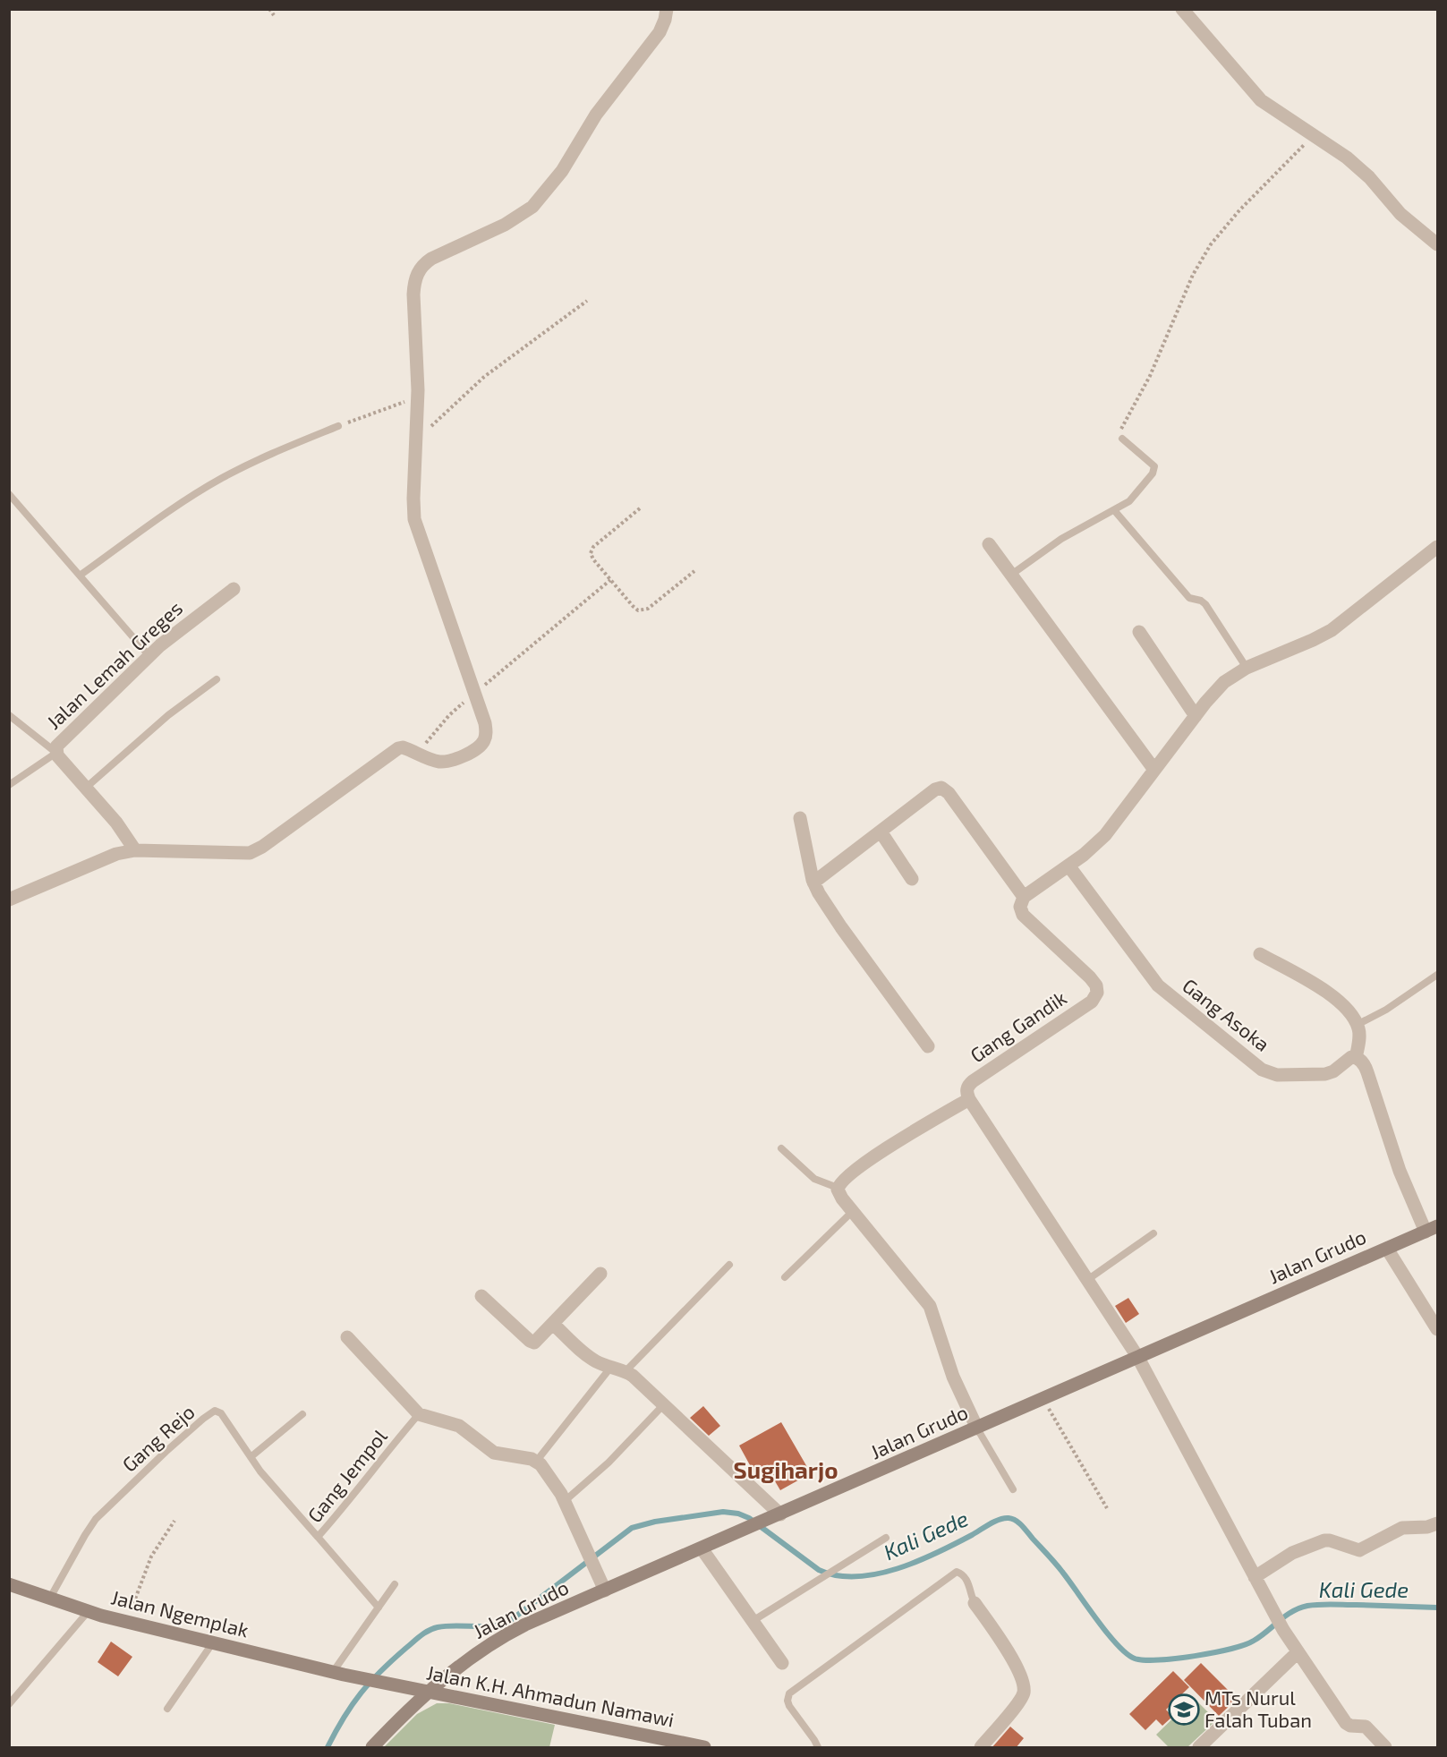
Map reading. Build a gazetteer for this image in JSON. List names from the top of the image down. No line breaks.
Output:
{"streets":{"street":["Jalan Lemah Greges","Gang Asoka","Gang Gandik","Jalan Grudo","Jalan Ngemplak","Jalan K.H. Ahmadun Namawi"],"lane":["Gang Rejo","Gang Jempol"]},"crossings":[["Jalan Grudo","Jalan K.H. Ahmadun Namawi"],["Gang Rejo","Gang Jempol"],["Gang Rejo","Jalan Ngemplak"],["Jalan Ngemplak","Jalan K.H. Ahmadun Namawi"]],"districts":["Sugiharjo"],"water":["Kali Gede"],"places":{"school or university":["MTs Nurul Falah Tuban"]}}
